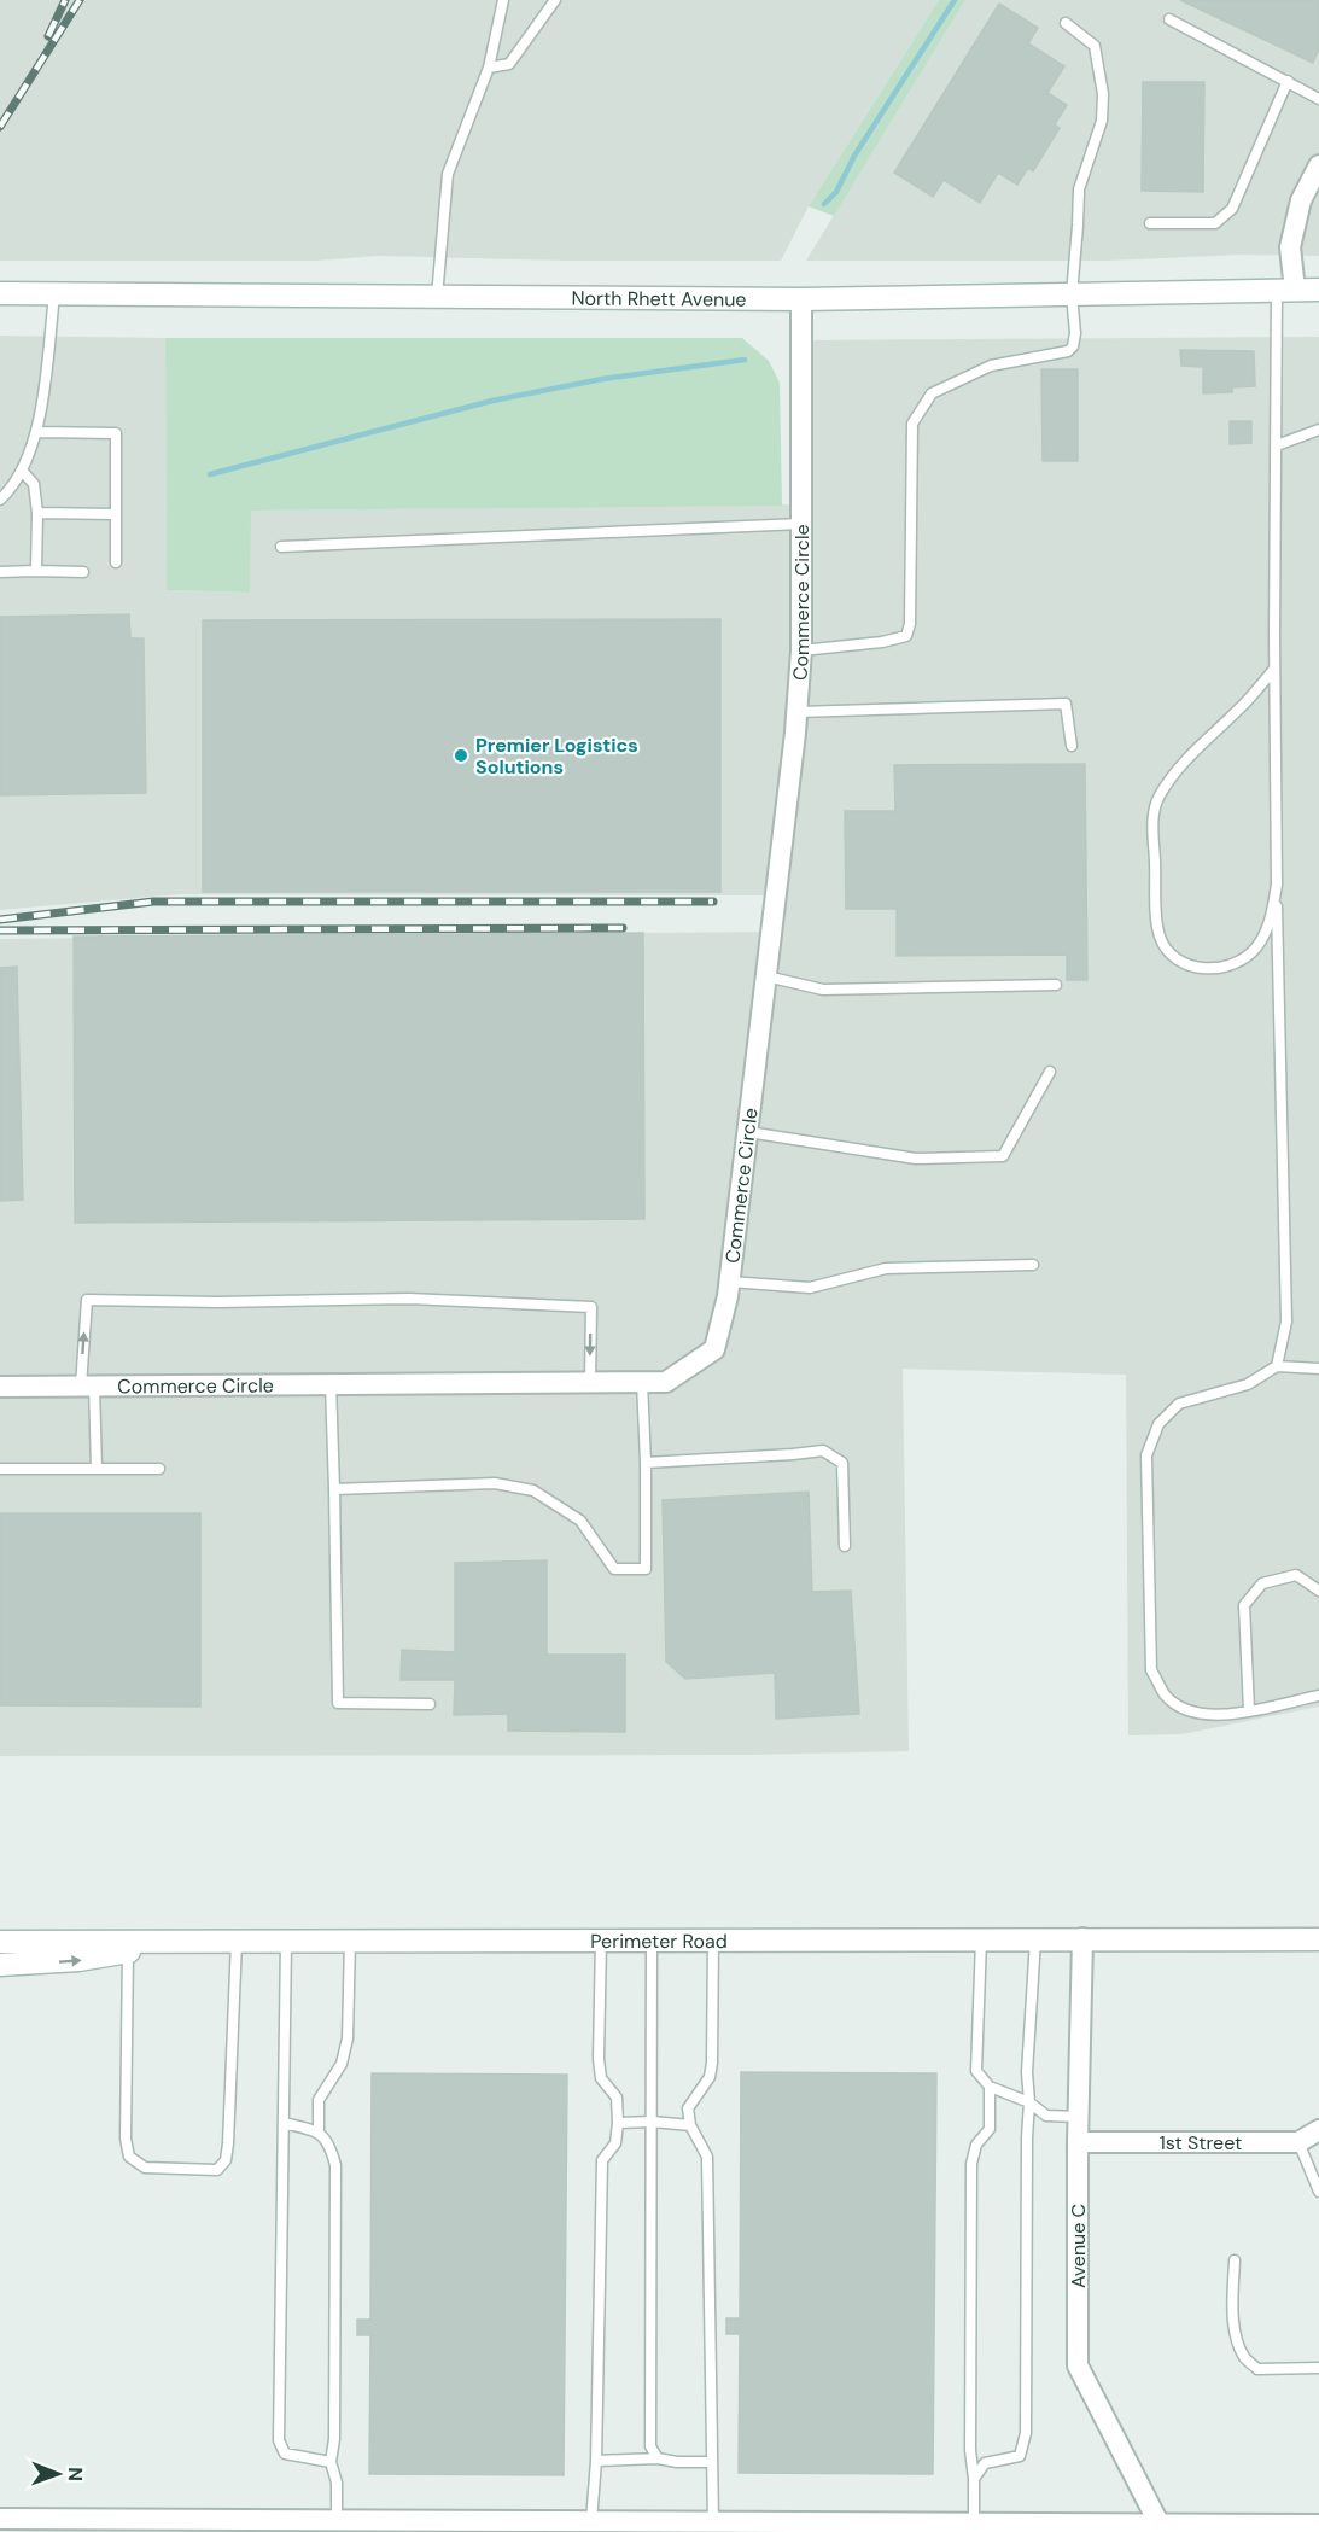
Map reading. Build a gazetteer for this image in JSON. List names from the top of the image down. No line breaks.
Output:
{"streets":{"street":["North Rhett Avenue","Commerce Circle","Perimeter Road","1st Street","Avenue C"]},"crossings":[["North Rhett Avenue","Commerce Circle"],["Perimeter Road","Avenue C"],["1st Street","Avenue C"]],"places":["Premier Logistics Solutions"],"north":"right"}
